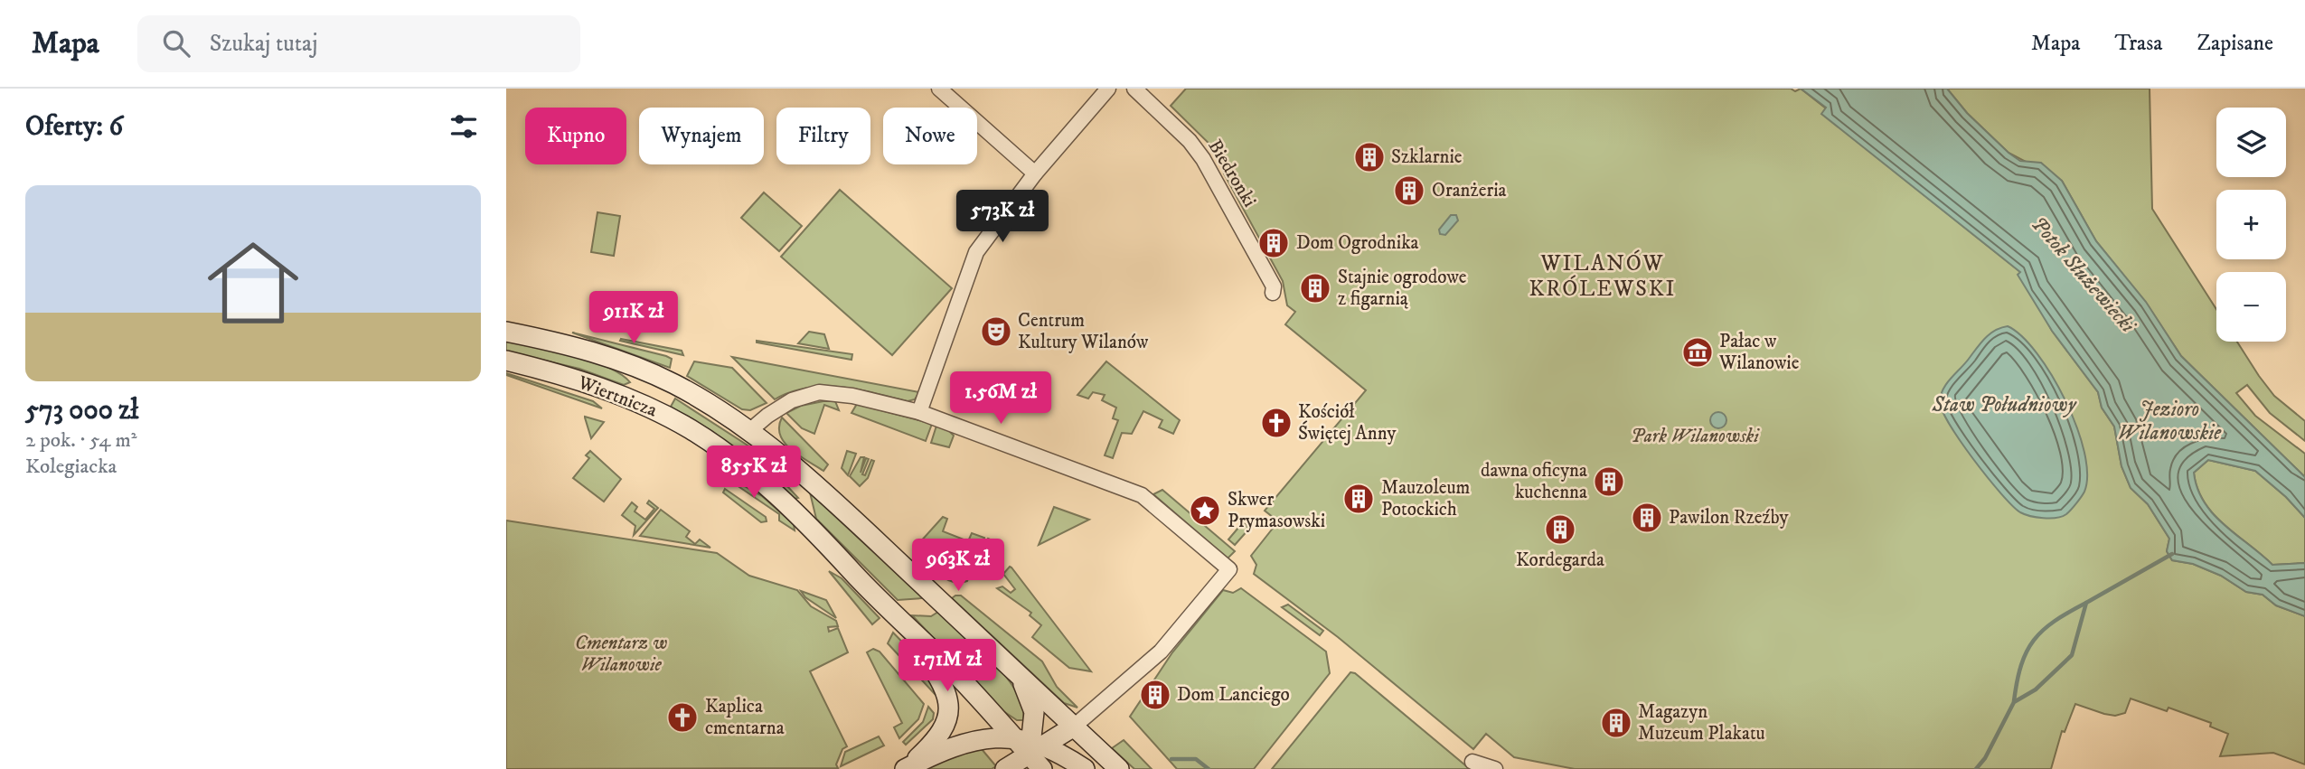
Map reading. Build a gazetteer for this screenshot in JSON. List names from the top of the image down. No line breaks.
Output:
{"streets":{"main road":["Wiertnicza"],"street":["Biedronki"]},"districts":["WILANÓW KRÓLEWSKI"],"water":["Potok Służewiecki","Staw Południowy","Jezioro Wilanowskie"],"parks":["Park Wilanowski","Cmentarz w Wilanowie"],"places":{"building":["Szklarnie","Oranżeria","Dom Ogrodnika","Stajnie ogrodowe z figarnią","dawna oficyna kuchenna","Mauzoleum Potockich","Pawilon Rzeźby","Kordegarda","Dom Lanciego","Magazyn Muzeum Plakatu"],"theatre":["Centrum Kultury Wilanów"],"museum":["Pałac w Wilanowie"],"church":["Kościół Świętej Anny","Kaplica cmentarna"],"place":["Skwer Prymasowski"]},"page":{"header":"Mapa","search":"Szukaj tutaj","nav":["Mapa","Trasa","Zapisane"],"heading":"Oferty: 6","map_buttons":["+","−"],"chip":["Kupno","Wynajem","Filtry","Nowe"],"list":[{"name":"573 000 zł","note":"2 pok. · 54 m² · Kolegiacka"}],"price":["573K zł","911K zł","1.56M zł","855K zł","963K zł","1.71M zł"]}}
